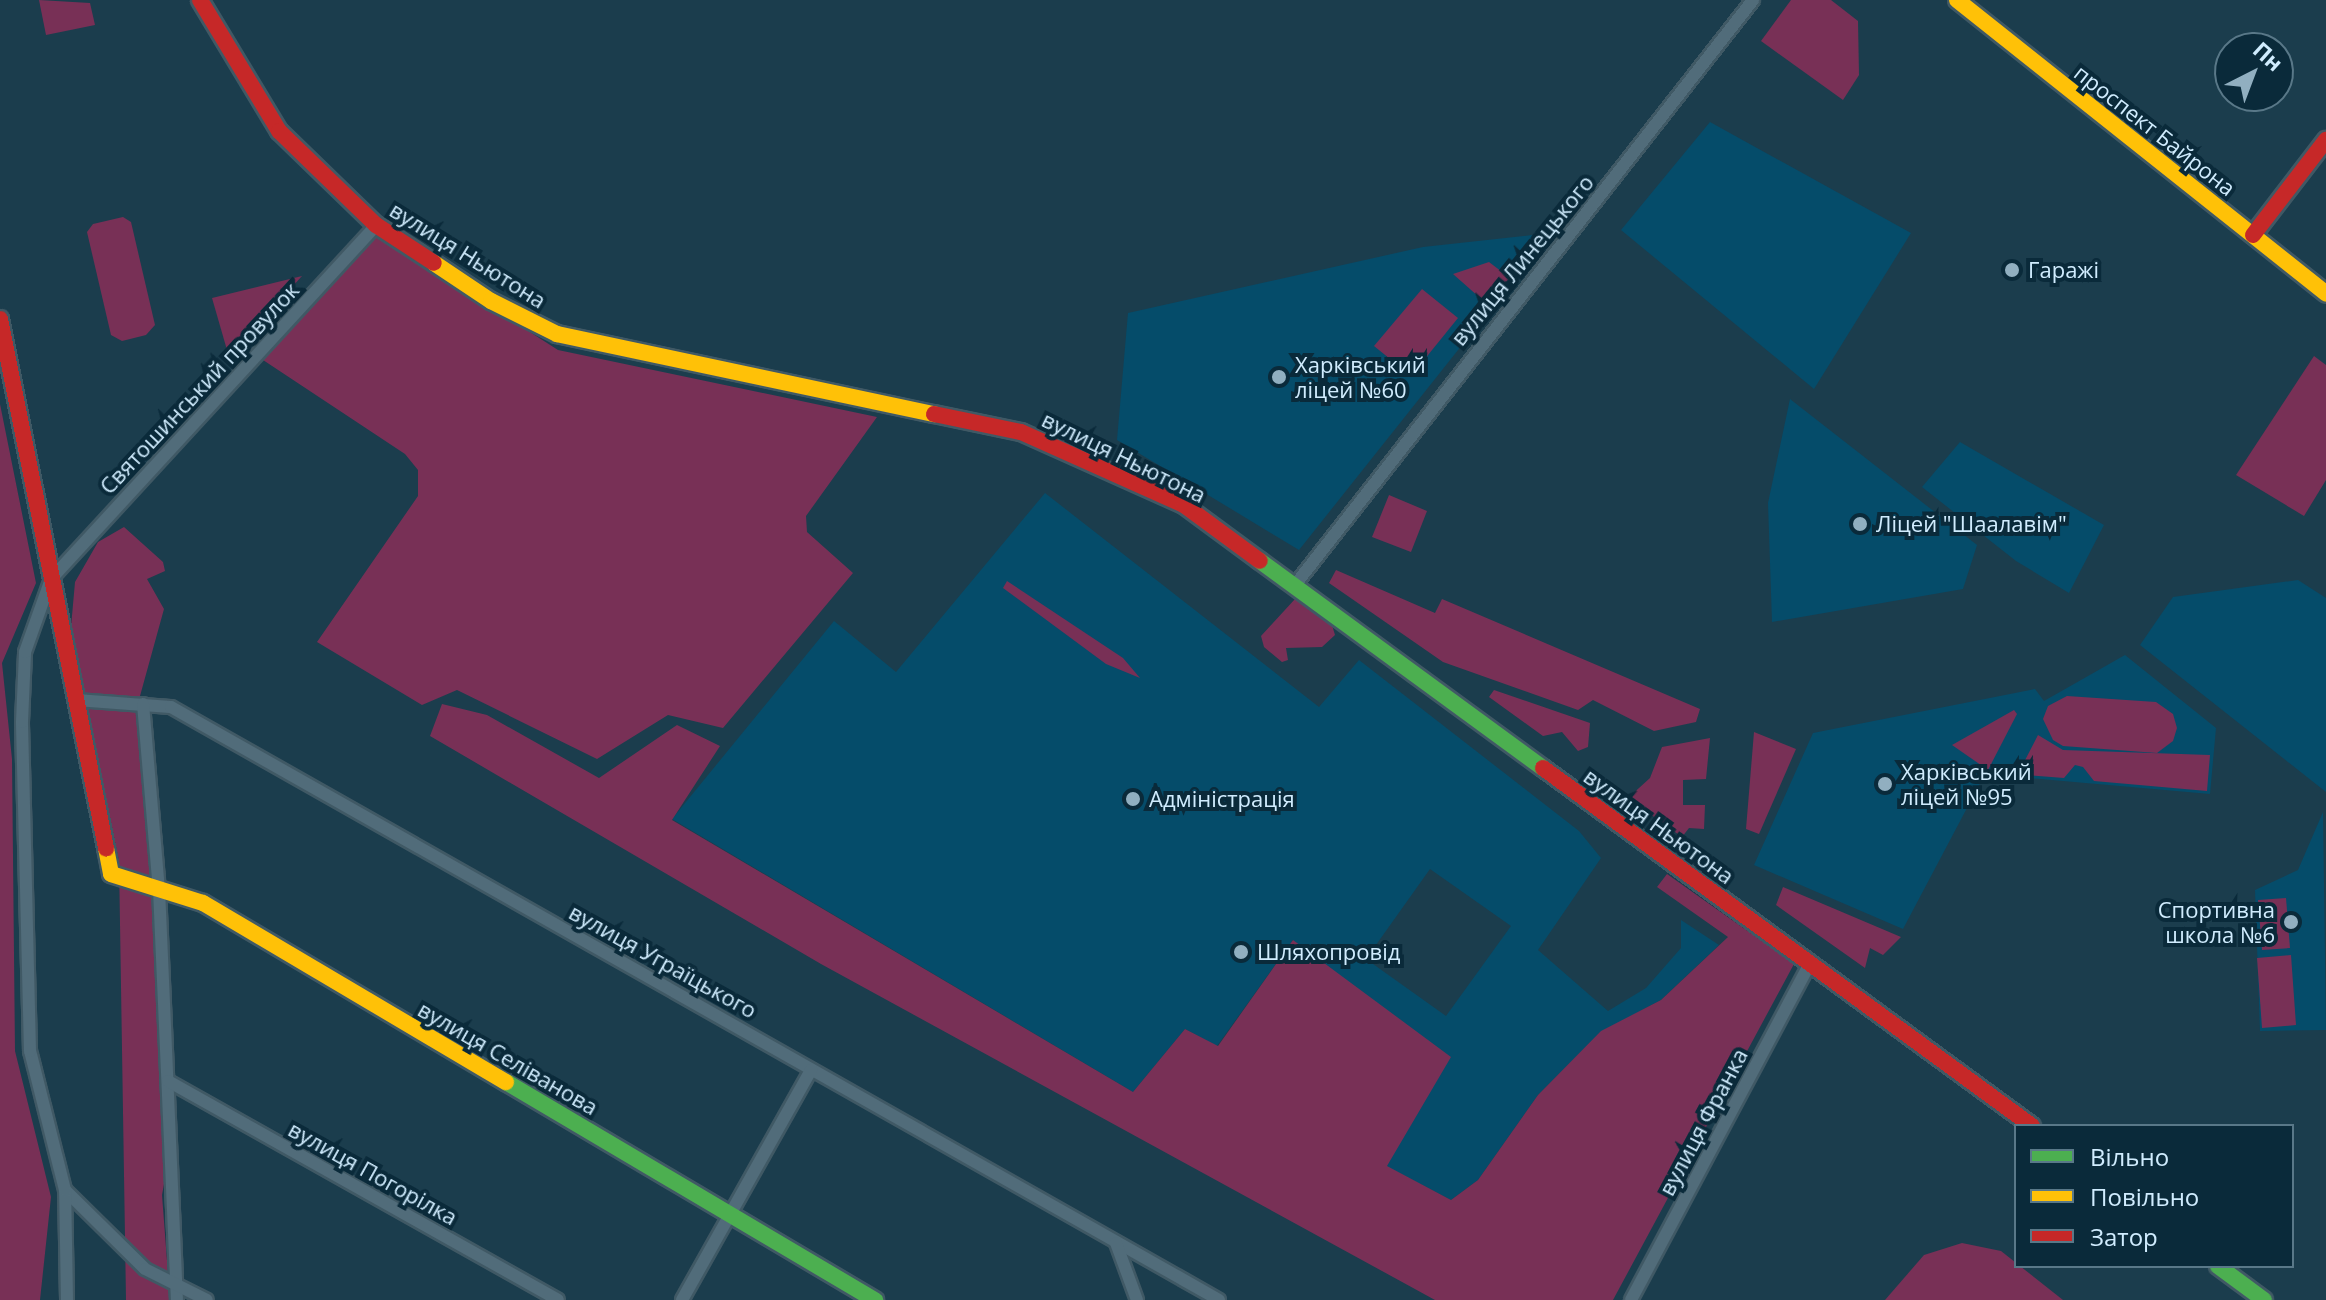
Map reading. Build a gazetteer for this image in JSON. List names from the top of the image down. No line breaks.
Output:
{"streets":{"street":["проспект Байрона","вулиця Ньютона","вулиця Линецького","Святошинський провулок","вулиця Уграїцького","вулиця Селіванова","вулиця Франка","вулиця Погорілка"]},"crossings":[["вулиця Ньютона","вулиця Линецького"],["вулиця Ньютона","Святошинський провулок"],["вулиця Ньютона","вулиця Франка"],["вулиця Уграїцького","вулиця Селіванова"]],"places":["Гаражі","Харківський ліцей №60","Ліцей \"Шаалавім\"","Харківський ліцей №95","Адміністрація","Спортивна школа №6","Шляхопровід"],"legend":["Вільно","Повільно","Затор"],"north":"top right"}
